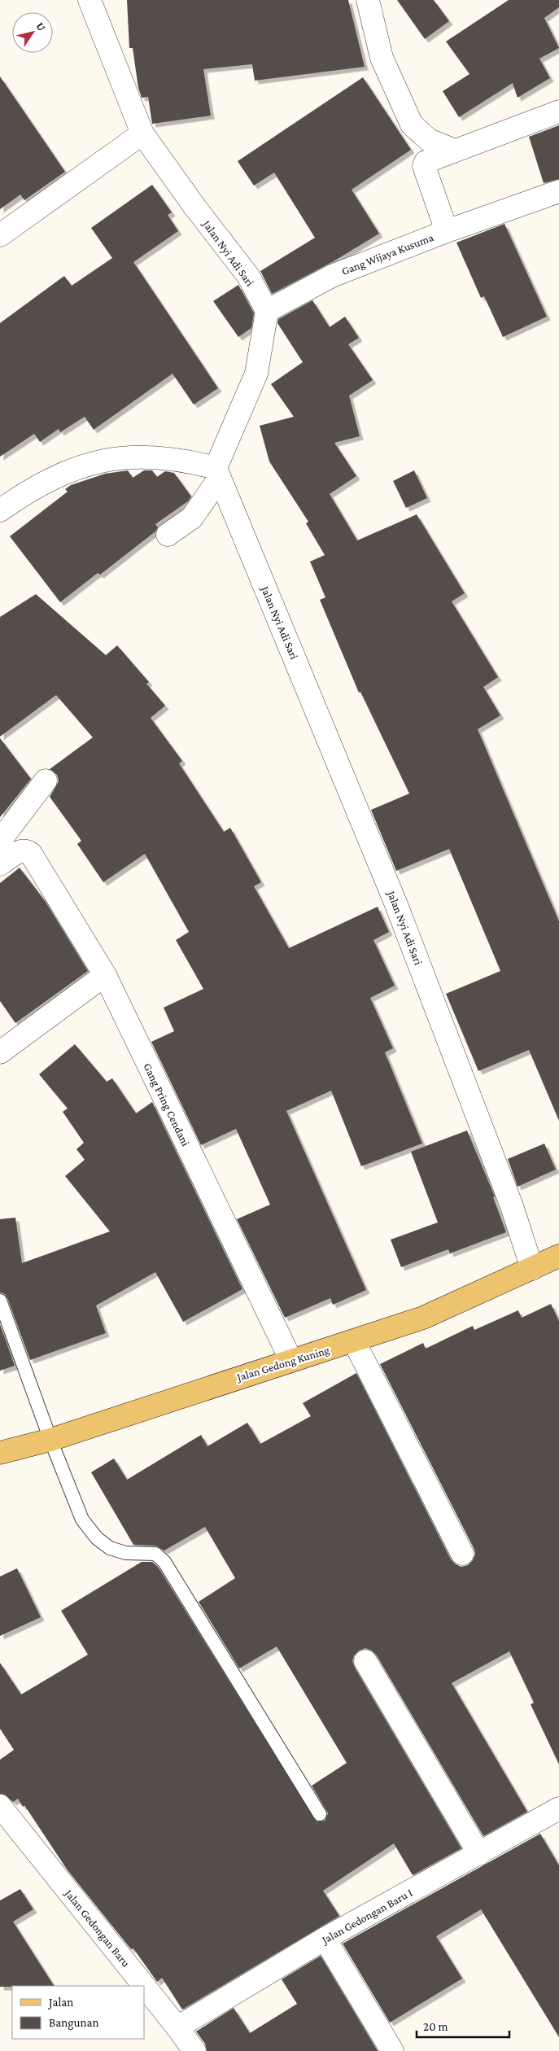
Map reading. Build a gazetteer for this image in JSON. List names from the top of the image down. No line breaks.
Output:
{"streets":{"main road":["Jalan Gedong Kuning"],"street":["Jalan Nyi Adi Sari","Gang Wijaya Kusuma","Gang Pring Cendani","Jalan Gedongan Baru I","Jalan Gedongan Baru"]},"crossings":[["Jalan Nyi Adi Sari","Gang Wijaya Kusuma"],["Jalan Nyi Adi Sari","Jalan Gedong Kuning"],["Gang Pring Cendani","Jalan Gedong Kuning"],["Jalan Gedongan Baru I","Jalan Gedongan Baru"]],"legend":["Jalan","Bangunan"],"scale_bar":"20 m","north":"top right"}
